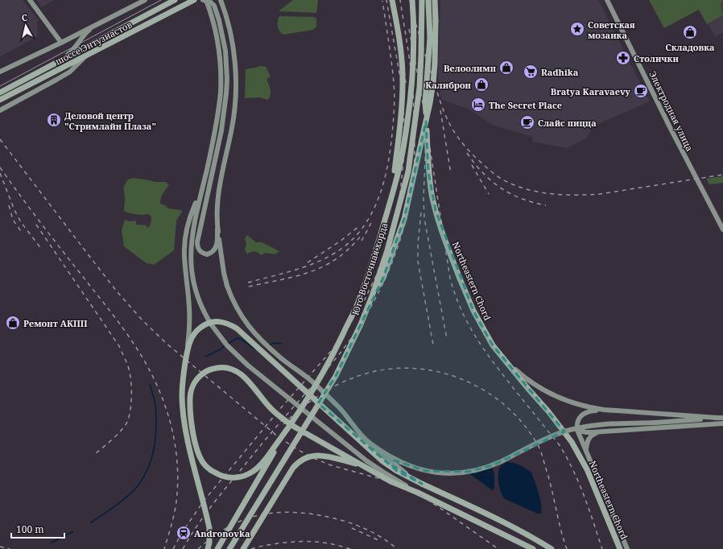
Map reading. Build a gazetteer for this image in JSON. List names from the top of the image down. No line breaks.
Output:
{"streets":{"main road":["шоссе Энтузиастов","Электродная улица","Юго-Восточная хорда","Northeastern Chord"]},"places":{"place":["Советская мозаика"],"shop":["Складовка","Велоолимп","Калиброн","Ремонт АКПП"],"pharmacy":["Столички"],"supermarket":["Radhika"],"cafe":["Bratya Karavaevy","Слайс пицца"],"hotel":["The Secret Place"],"building":["Деловой центр \"Стримлайн Плаза\""],"station":["Andronovka"]},"scale_bar":"100 m","north":"top"}
